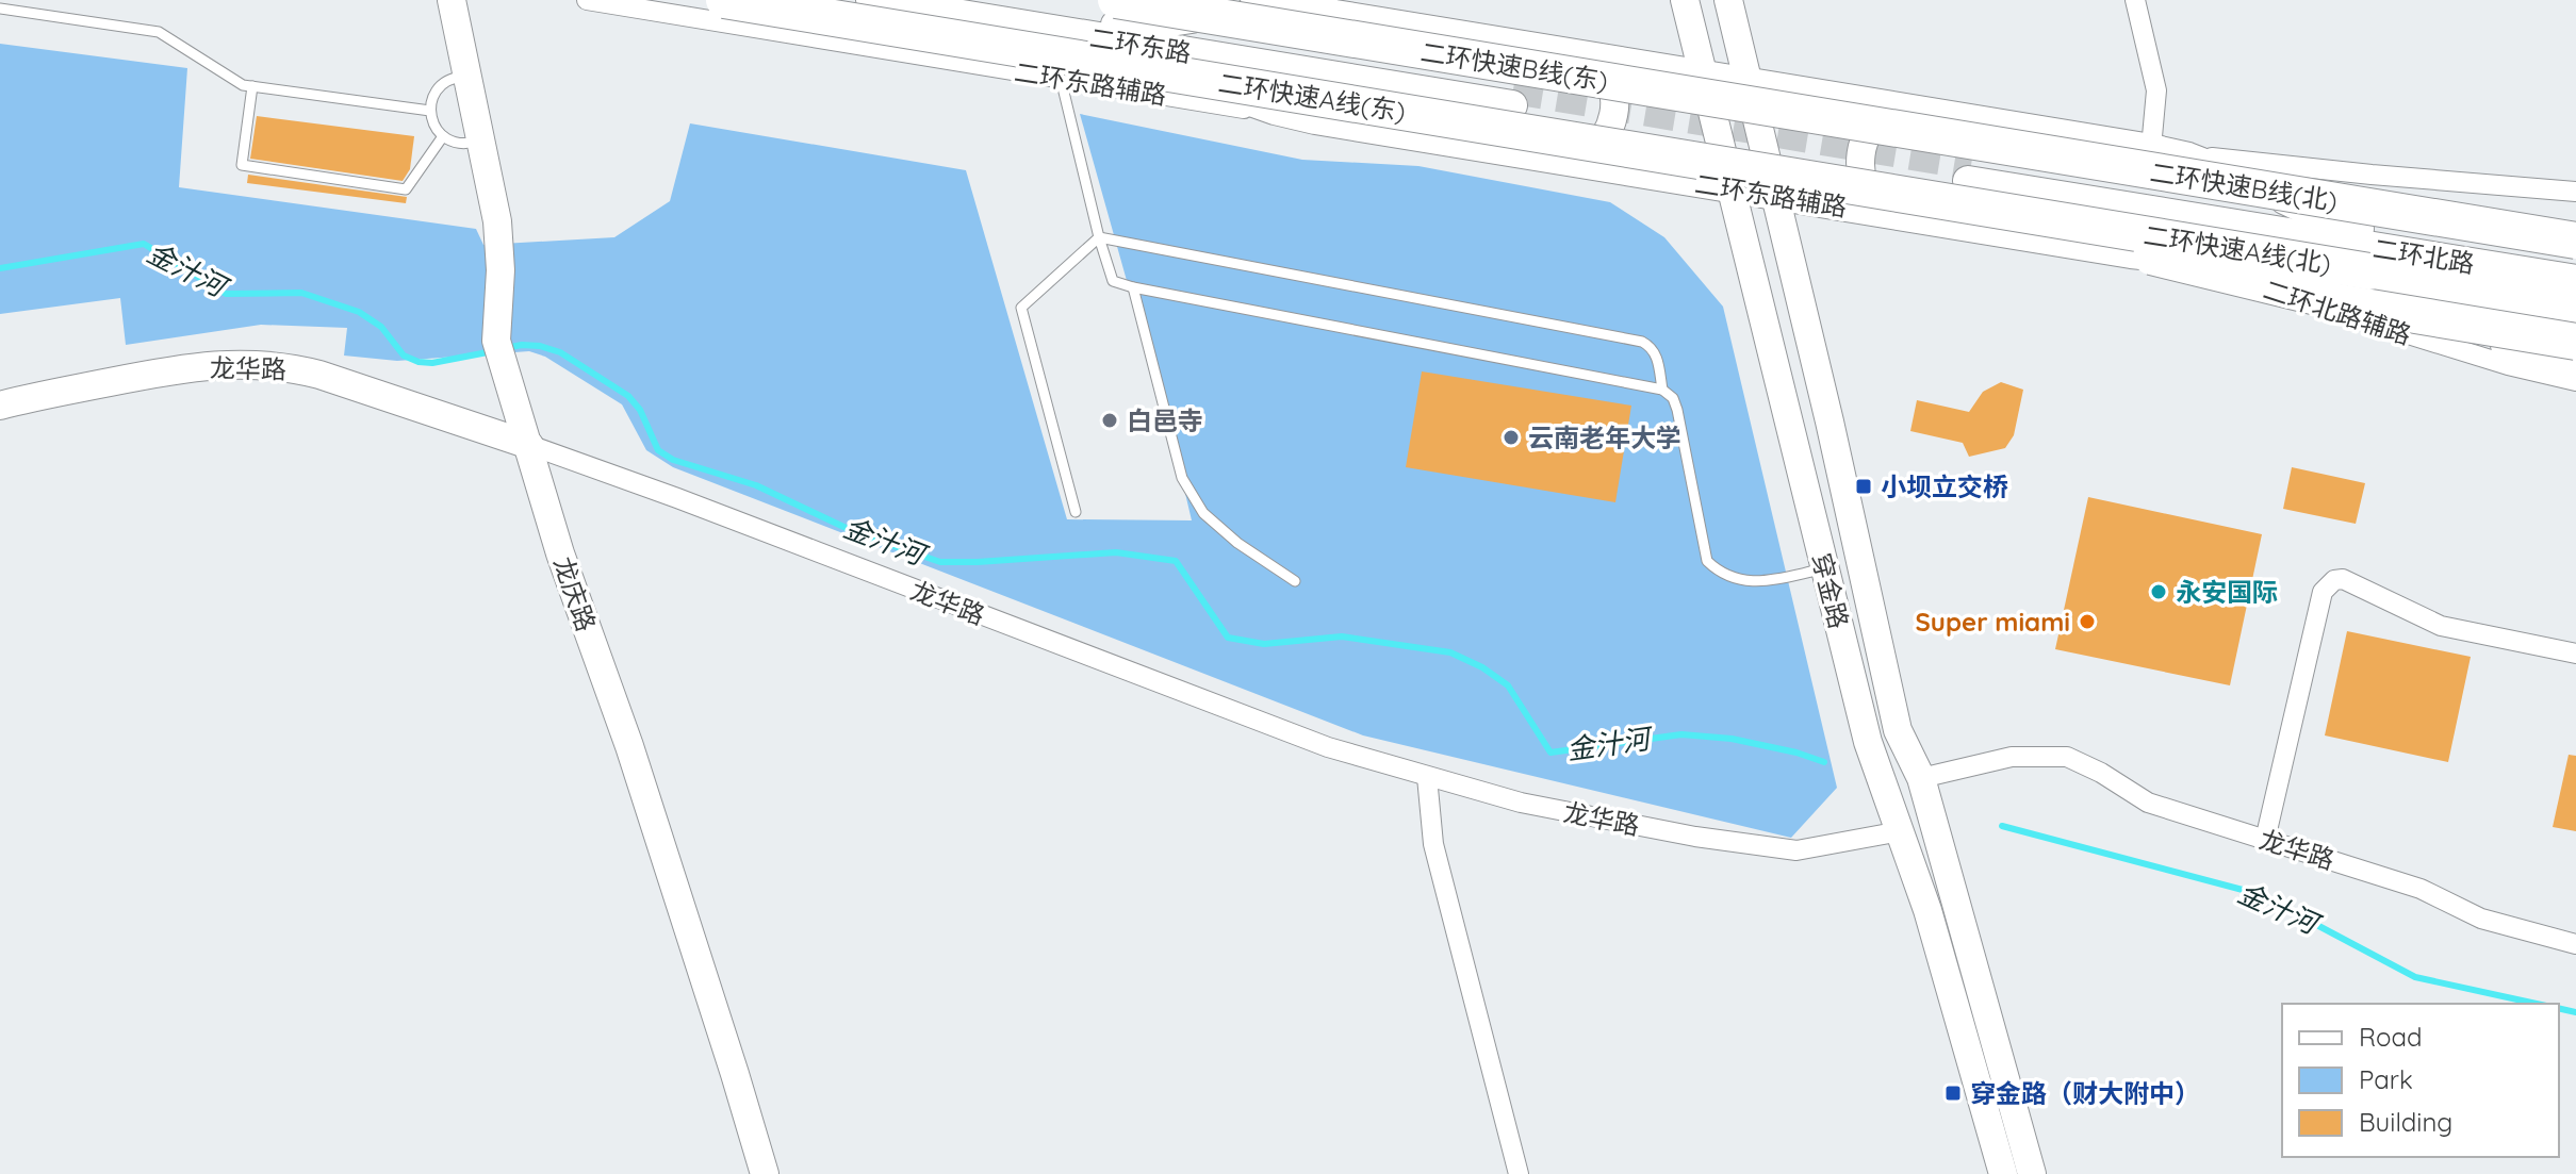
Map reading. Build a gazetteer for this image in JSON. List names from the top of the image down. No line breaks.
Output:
{"streets":{"highway":["二环快速B线(东)","二环快速A线(东)","二环快速B线(北)","二环快速A线(北)"],"main road":["二环东路","二环北路"],"street":["二环东路辅路","二环北路辅路","龙华路","穿金路","龙庆路"]},"crossings":[["二环东路","二环快速B线(东)"],["二环快速B线(东)","二环快速B线(北)"],["二环东路辅路","二环快速A线(东)"],["二环东路辅路","二环快速A线(北)"],["二环东路辅路","二环北路辅路"],["二环东路辅路","穿金路"],["二环快速A线(东)","二环快速A线(北)"],["二环快速A线(东)","二环北路辅路"],["二环快速A线(北)","二环北路辅路"],["龙华路","穿金路"],["龙华路","龙庆路"]],"water":["金汁河"],"places":{"other":["白邑寺","云南老年大学","永安国际","Super miami"],"transit":["小坝立交桥","穿金路（财大附中）"]},"legend":["Road","Park","Building"]}
